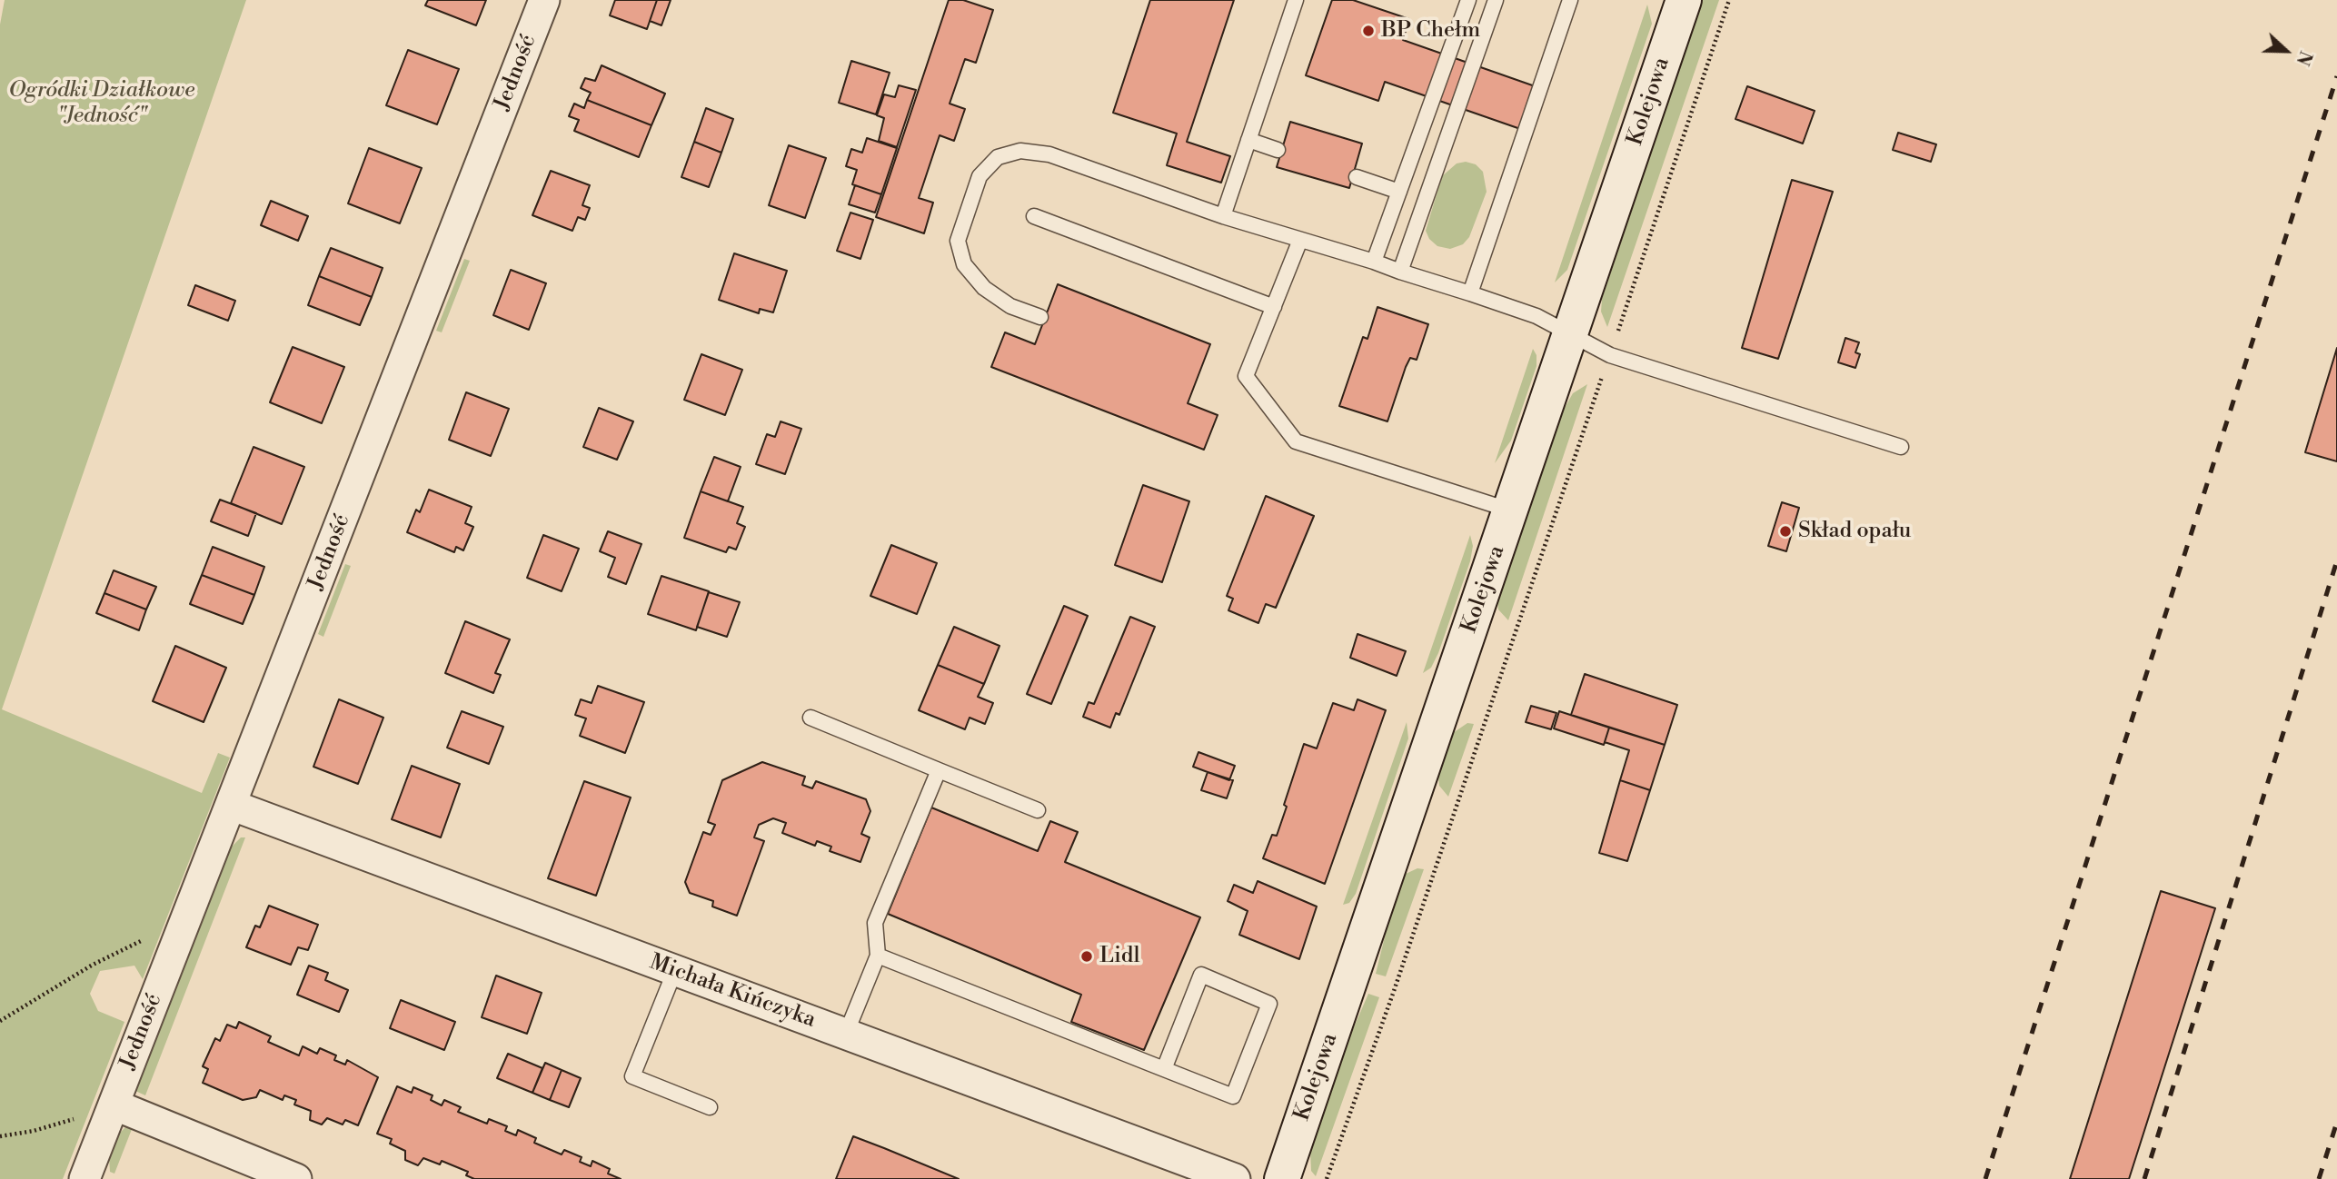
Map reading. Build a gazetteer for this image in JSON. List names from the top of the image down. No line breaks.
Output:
{"streets":{"street":["Jedność","Kolejowa","Michała Kińczyka"]},"crossings":[["Jedność","Michała Kińczyka"]],"parks":["Ogródki Działkowe \"Jedność\""],"places":["BP Chełm","Skład opału","Lidl"],"north":"right"}
